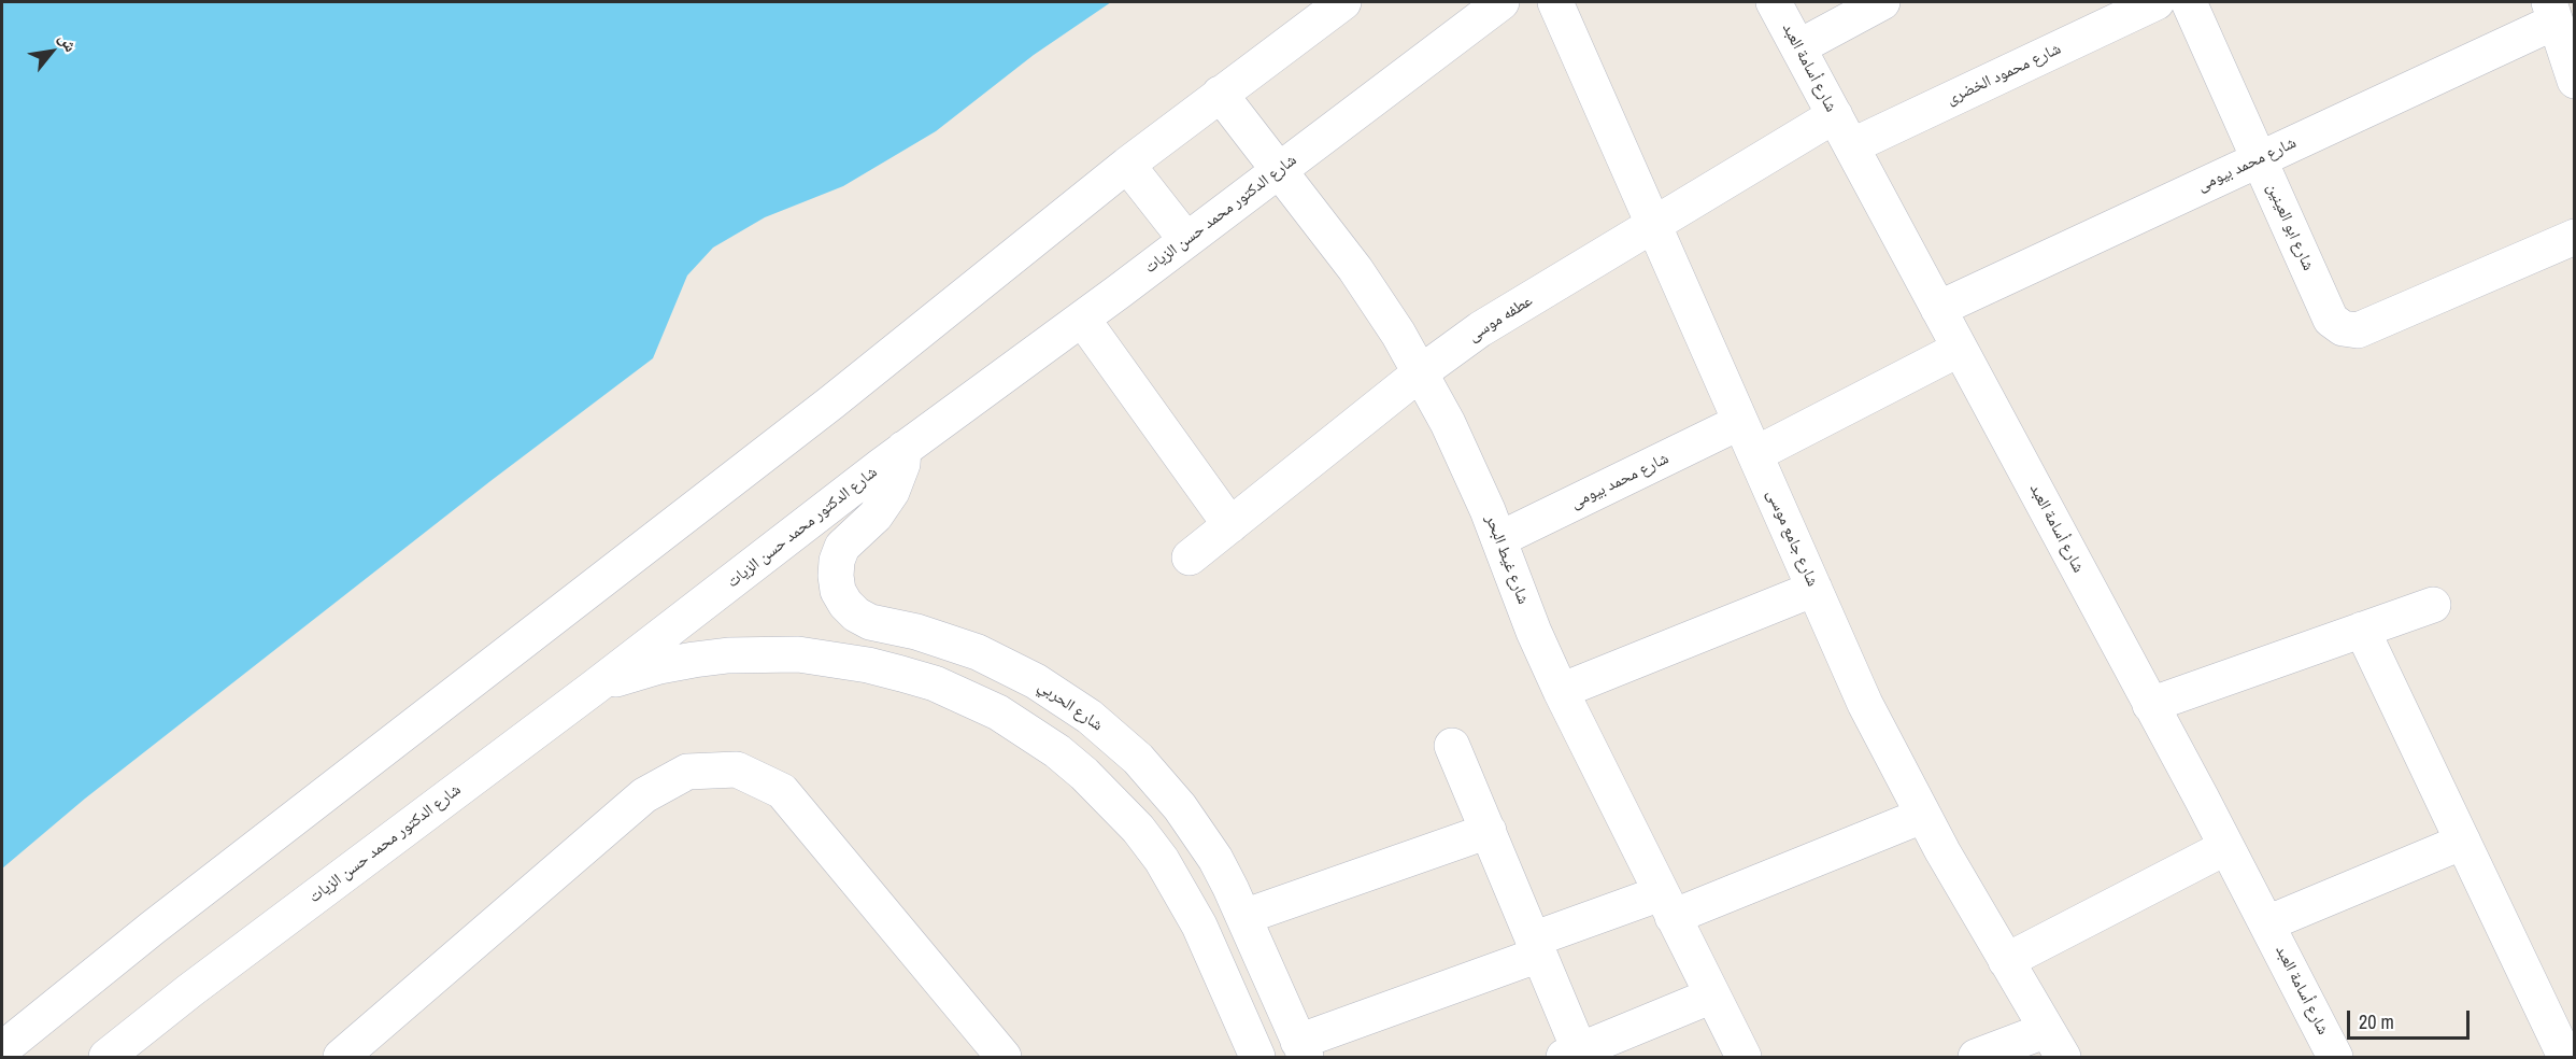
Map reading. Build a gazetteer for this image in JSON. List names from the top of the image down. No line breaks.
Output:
{"streets":{"street":["شارع أسامة العبد","شارع محمود الخضرى","شارع محمد بيومى","شارع الدكتور محمد حسن الزيات","شارع ابو العينين","عطفه موسى","شارع جامع موسى","شارع غيط البحر","شارع الحربي"]},"crossings":[["شارع أسامة العبد","شارع محمود الخضرى"],["شارع أسامة العبد","شارع محمد بيومى"],["شارع أسامة العبد","عطفه موسى"],["شارع محمد بيومى","شارع ابو العينين"],["شارع محمد بيومى","شارع جامع موسى"],["شارع محمد بيومى","شارع غيط البحر"],["شارع الدكتور محمد حسن الزيات","شارع غيط البحر"],["شارع الدكتور محمد حسن الزيات","شارع الحربي"],["عطفه موسى","شارع جامع موسى"],["عطفه موسى","شارع غيط البحر"]],"scale_bar":"20 m","north":"top right"}
